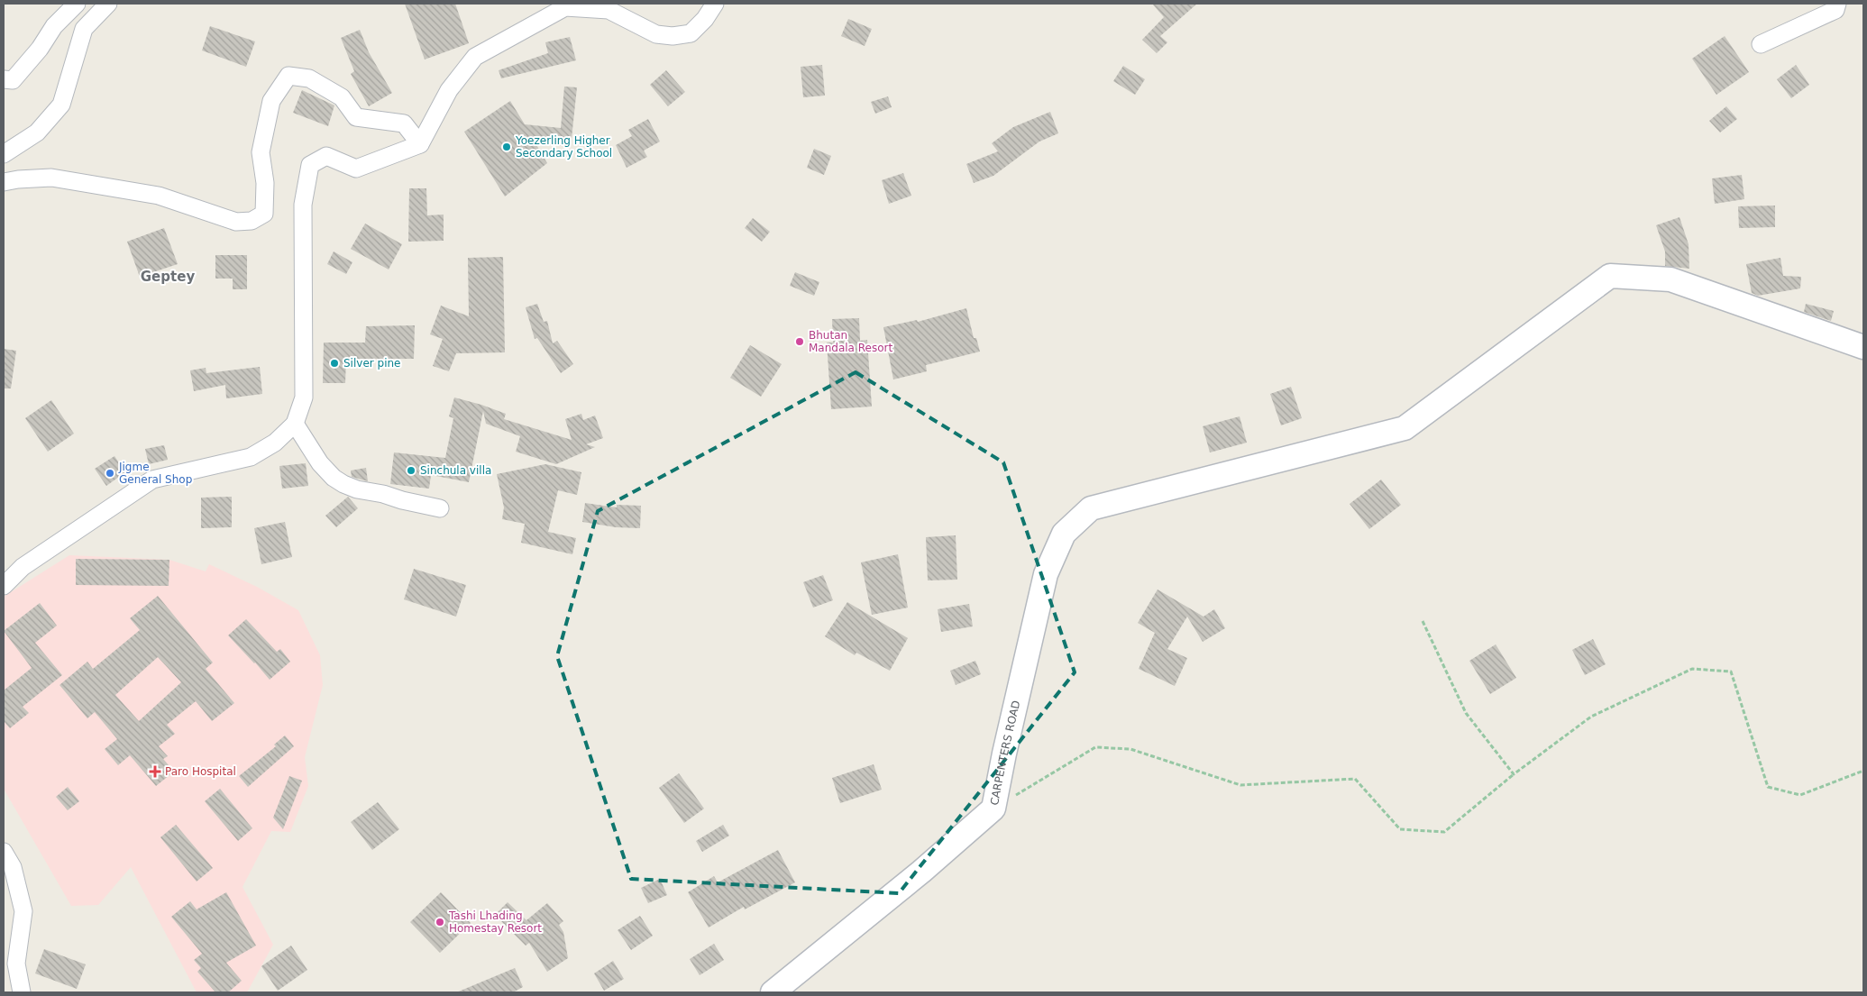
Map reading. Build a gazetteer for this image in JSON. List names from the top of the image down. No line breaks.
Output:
{"streets":{"street":["CARPENTERS ROAD"]},"districts":["Geptey"],"places":{"other":["Yoezerling Higher Secondary School","Bhutan Mandala Resort","Silver pine","Sinchula villa","Jigme General Shop","Tashi Lhading Homestay Resort"],"health":["Paro Hospital"]}}
